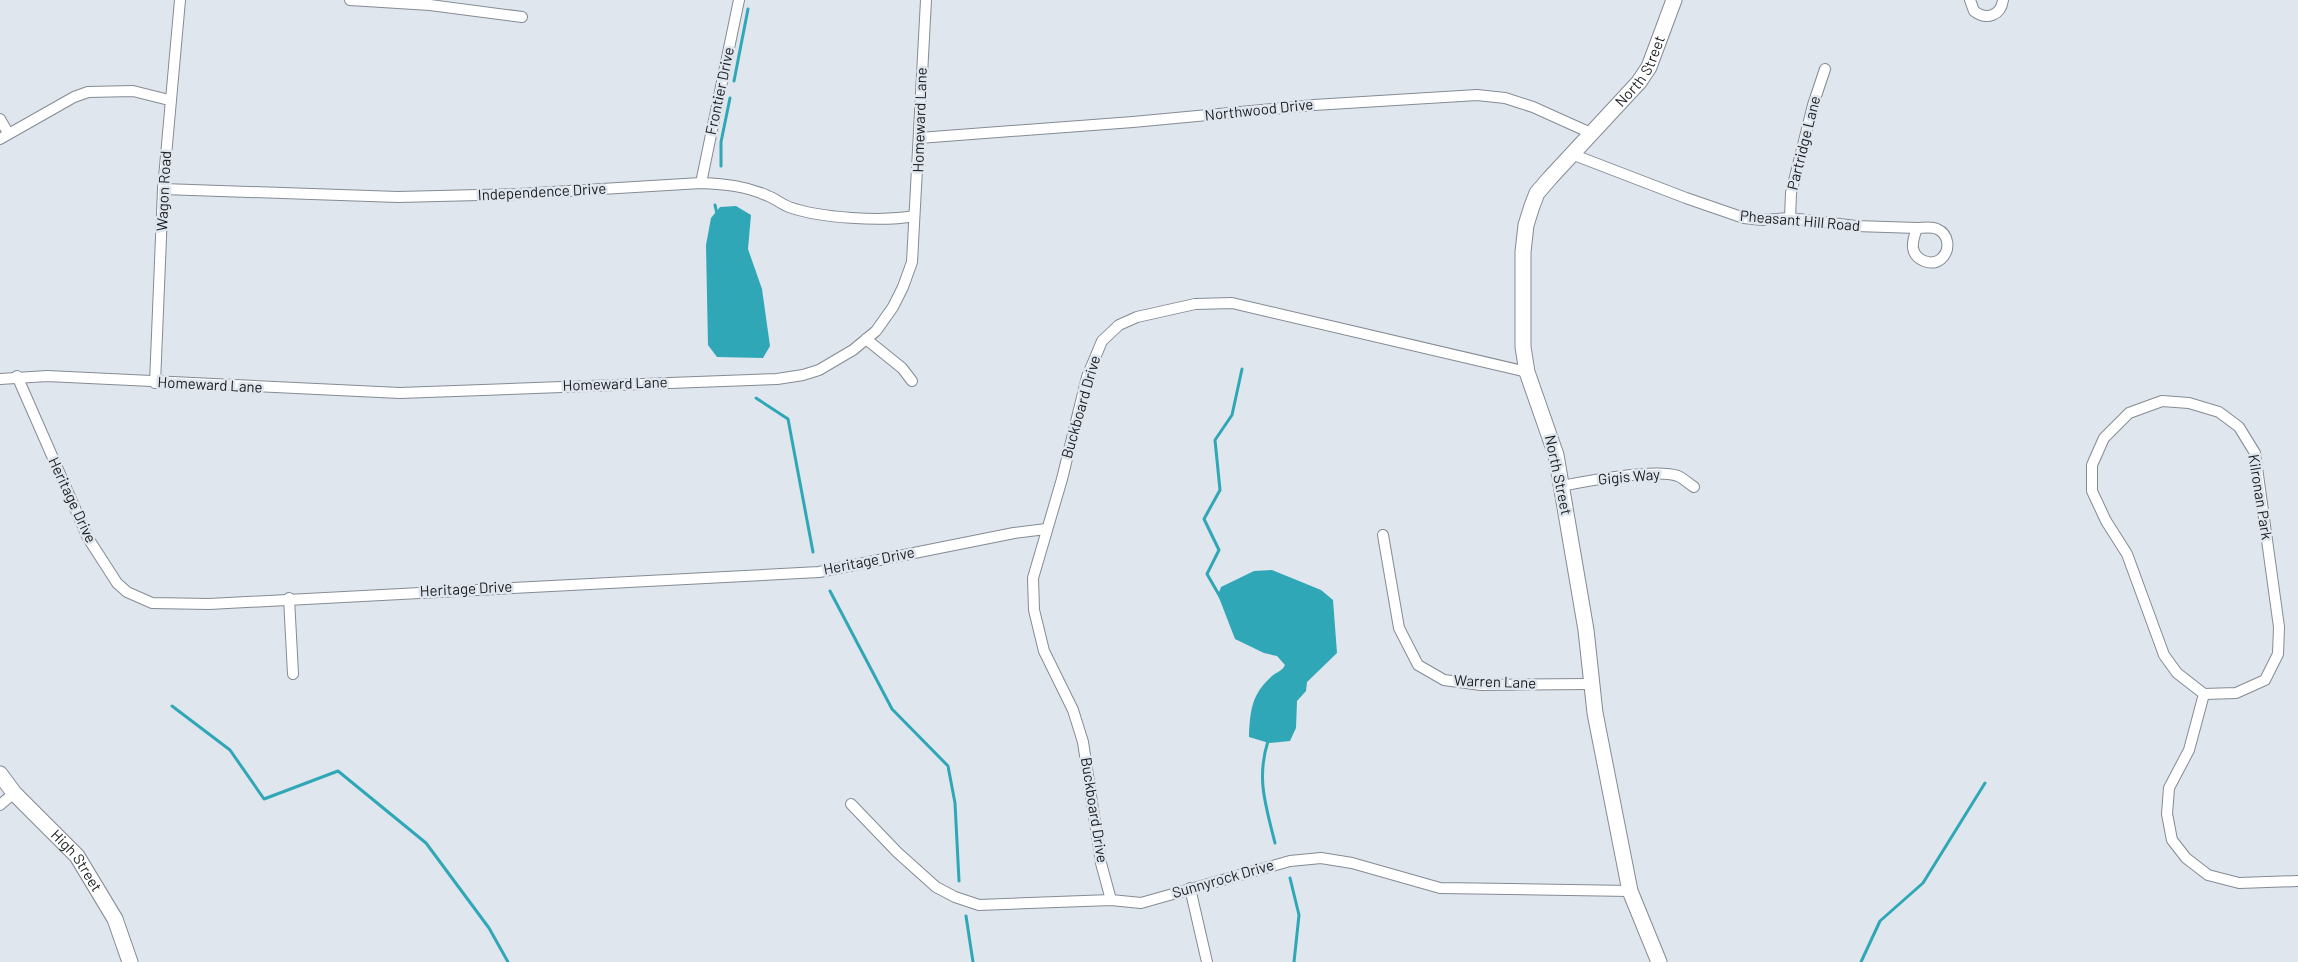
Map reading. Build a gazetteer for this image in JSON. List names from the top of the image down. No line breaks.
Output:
{"streets":{"street":["North Street","Frontier Drive","Northwood Drive","Homeward Lane","Partridge Lane","Wagon Road","Independence Drive","Pheasant Hill Road","Buckboard Drive","Gigis Way","Kilronan Park","Heritage Drive","Warren Lane","High Street","Sunnyrock Drive"]},"crossings":[["North Street","Northwood Drive"],["North Street","Pheasant Hill Road"],["North Street","Buckboard Drive"],["North Street","Gigis Way"],["North Street","Warren Lane"],["North Street","Sunnyrock Drive"],["Frontier Drive","Independence Drive"],["Northwood Drive","Homeward Lane"],["Homeward Lane","Wagon Road"],["Homeward Lane","Independence Drive"],["Homeward Lane","Heritage Drive"],["Partridge Lane","Pheasant Hill Road"],["Wagon Road","Independence Drive"],["Buckboard Drive","Heritage Drive"],["Buckboard Drive","Sunnyrock Drive"]]}
